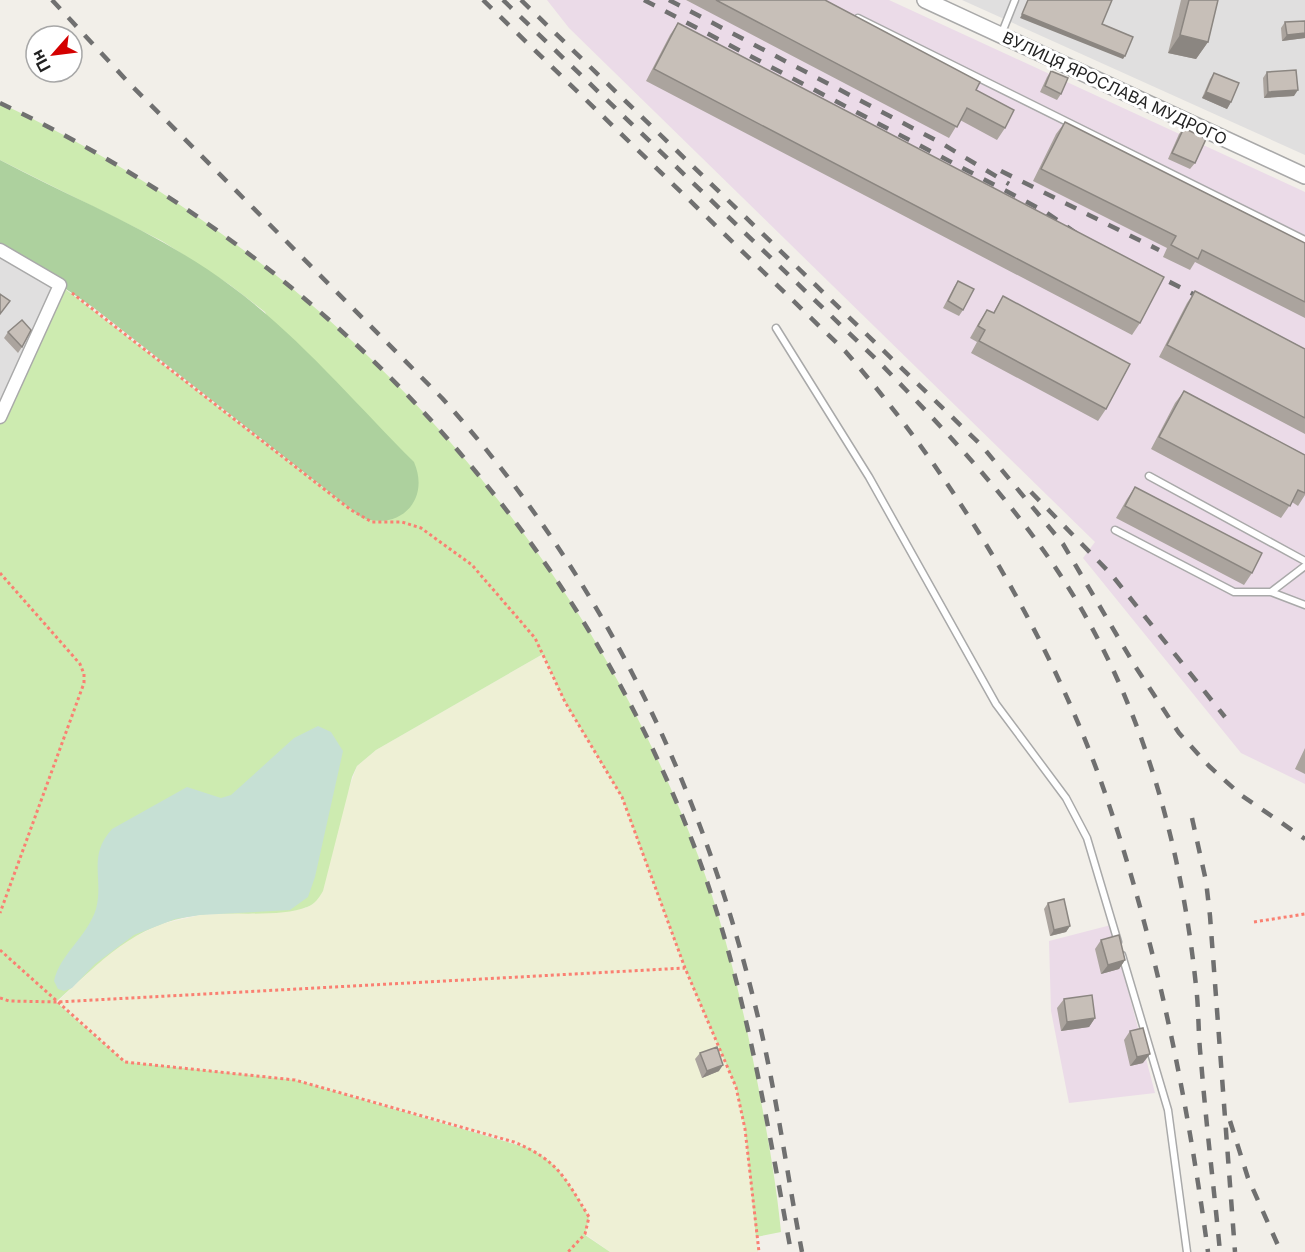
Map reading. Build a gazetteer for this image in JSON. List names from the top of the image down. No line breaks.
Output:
{"streets":{"street":["ВУЛИЦЯ ЯРОСЛАВА МУДРОГО"]},"north":"bottom left"}
